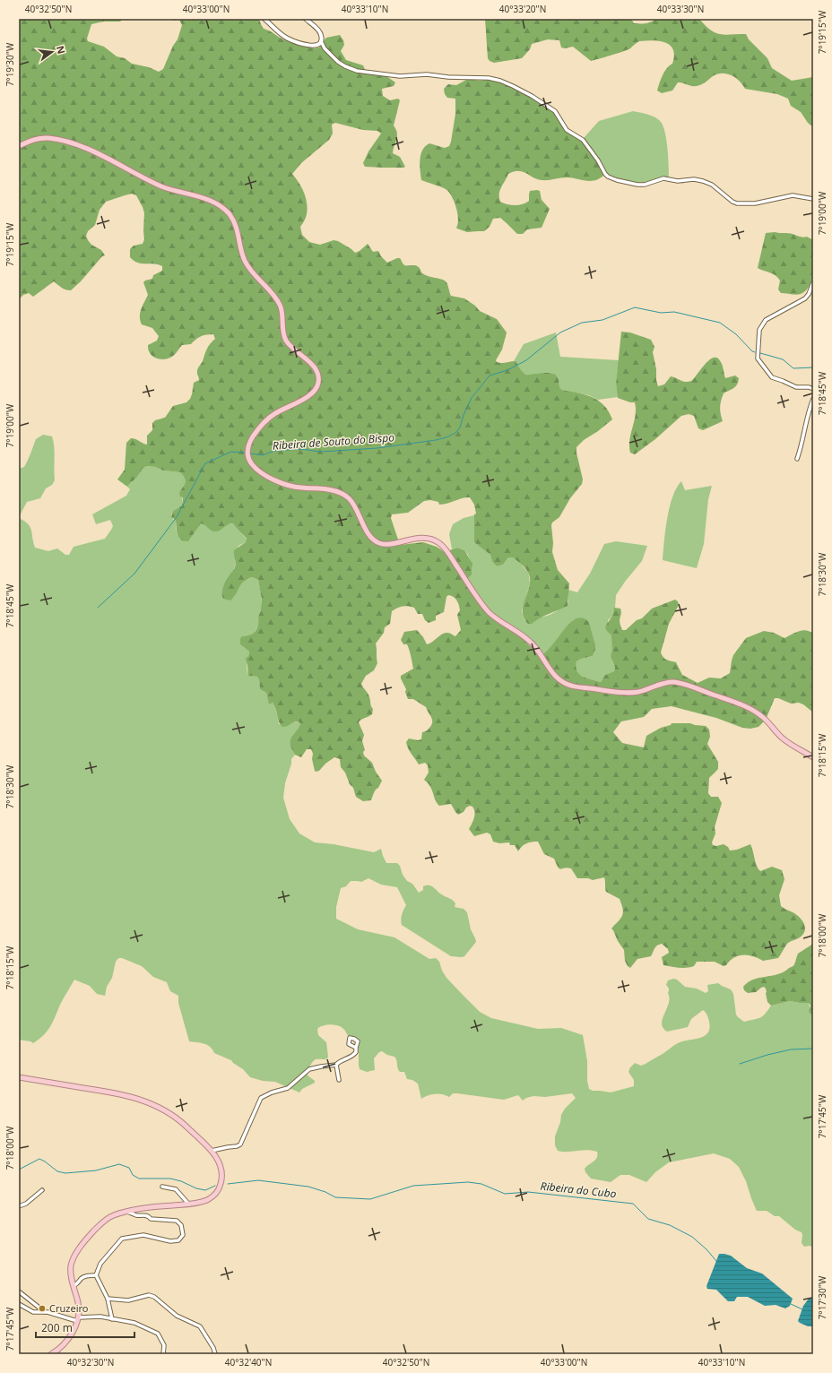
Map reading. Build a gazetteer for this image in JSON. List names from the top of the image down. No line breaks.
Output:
{"water":["Ribeira de Souto do Bispo","Ribeira do Cubo"],"places":["Cruzeiro"],"scale_bar":"200 m","north":"right","coordinates":["40°32'50\"N","40°33'00\"N","40°33'10\"N","40°33'20\"N","40°33'30\"N","7°19'15\"W","7°19'30\"W","7°19'00\"W","7°18'45\"W","7°18'30\"W","7°18'15\"W","7°18'00\"W","7°17'45\"W","7°17'30\"W","40°32'30\"N","40°32'40\"N"]}
